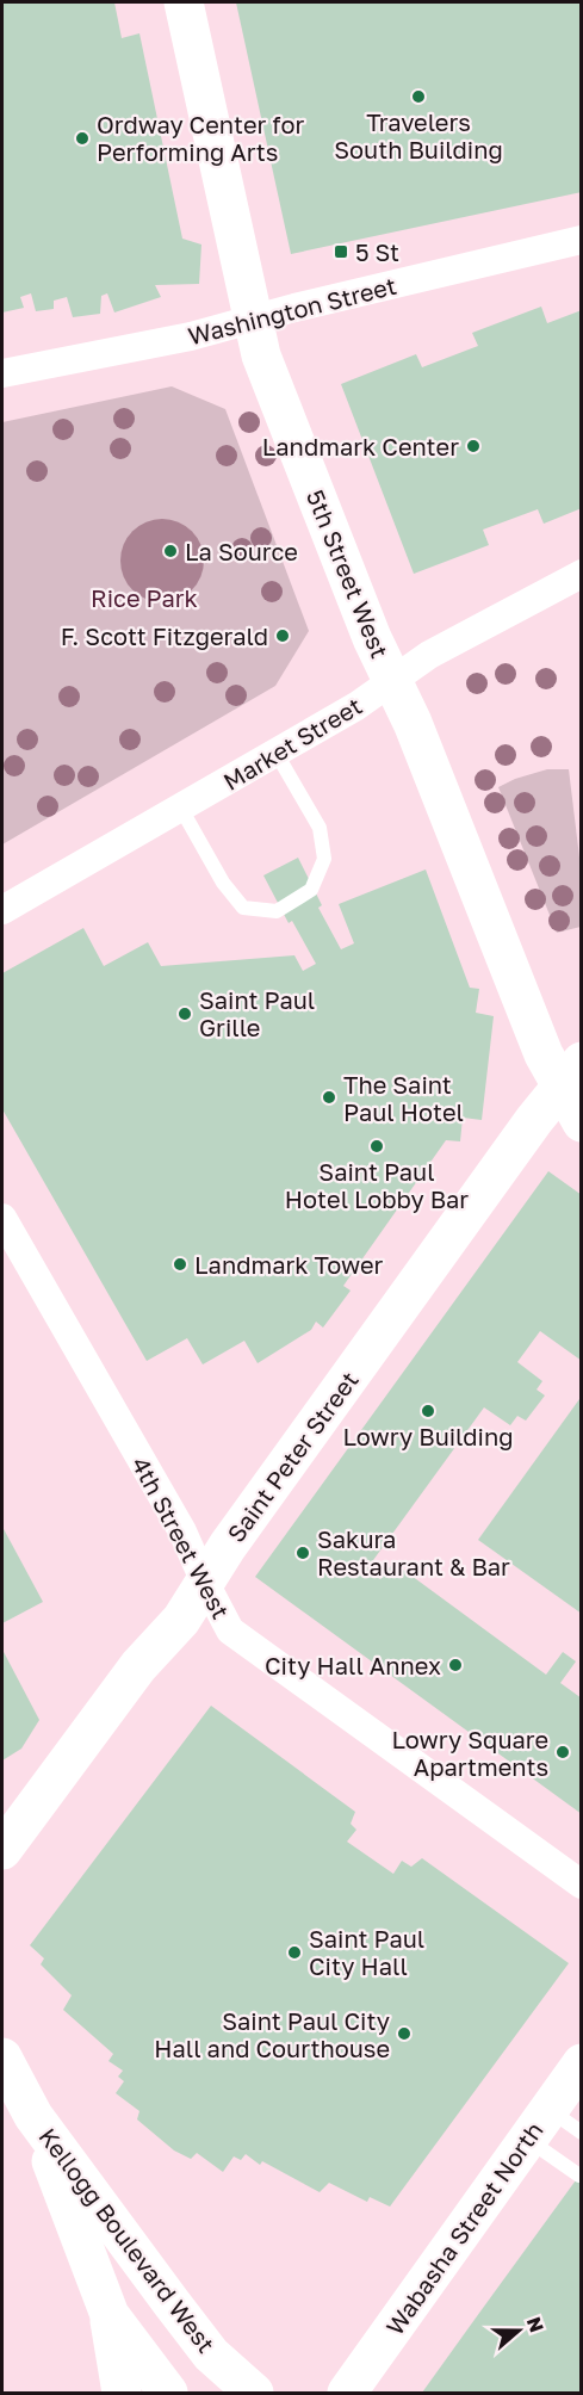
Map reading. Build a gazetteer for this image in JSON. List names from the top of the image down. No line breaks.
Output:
{"streets":{"main road":["5th Street West","Saint Peter Street","Wabasha Street North","Kellogg Boulevard West"],"street":["Washington Street","Market Street","4th Street West"]},"crossings":[["Washington Street","5th Street West"],["5th Street West","Market Street"],["5th Street West","Saint Peter Street"],["Saint Peter Street","4th Street West"]],"parks":["Rice Park"],"places":{"other":["Travelers South Building","Ordway Center for Performing Arts","Landmark Center","La Source","F. Scott Fitzgerald","Saint Paul Grille","The Saint Paul Hotel","Saint Paul Hotel Lobby Bar","Landmark Tower","Lowry Building","Sakura Restaurant & Bar","City Hall Annex","Lowry Square Apartments","Saint Paul City Hall","Saint Paul City Hall and Courthouse"],"transit":["5 St"]},"north":"right"}
